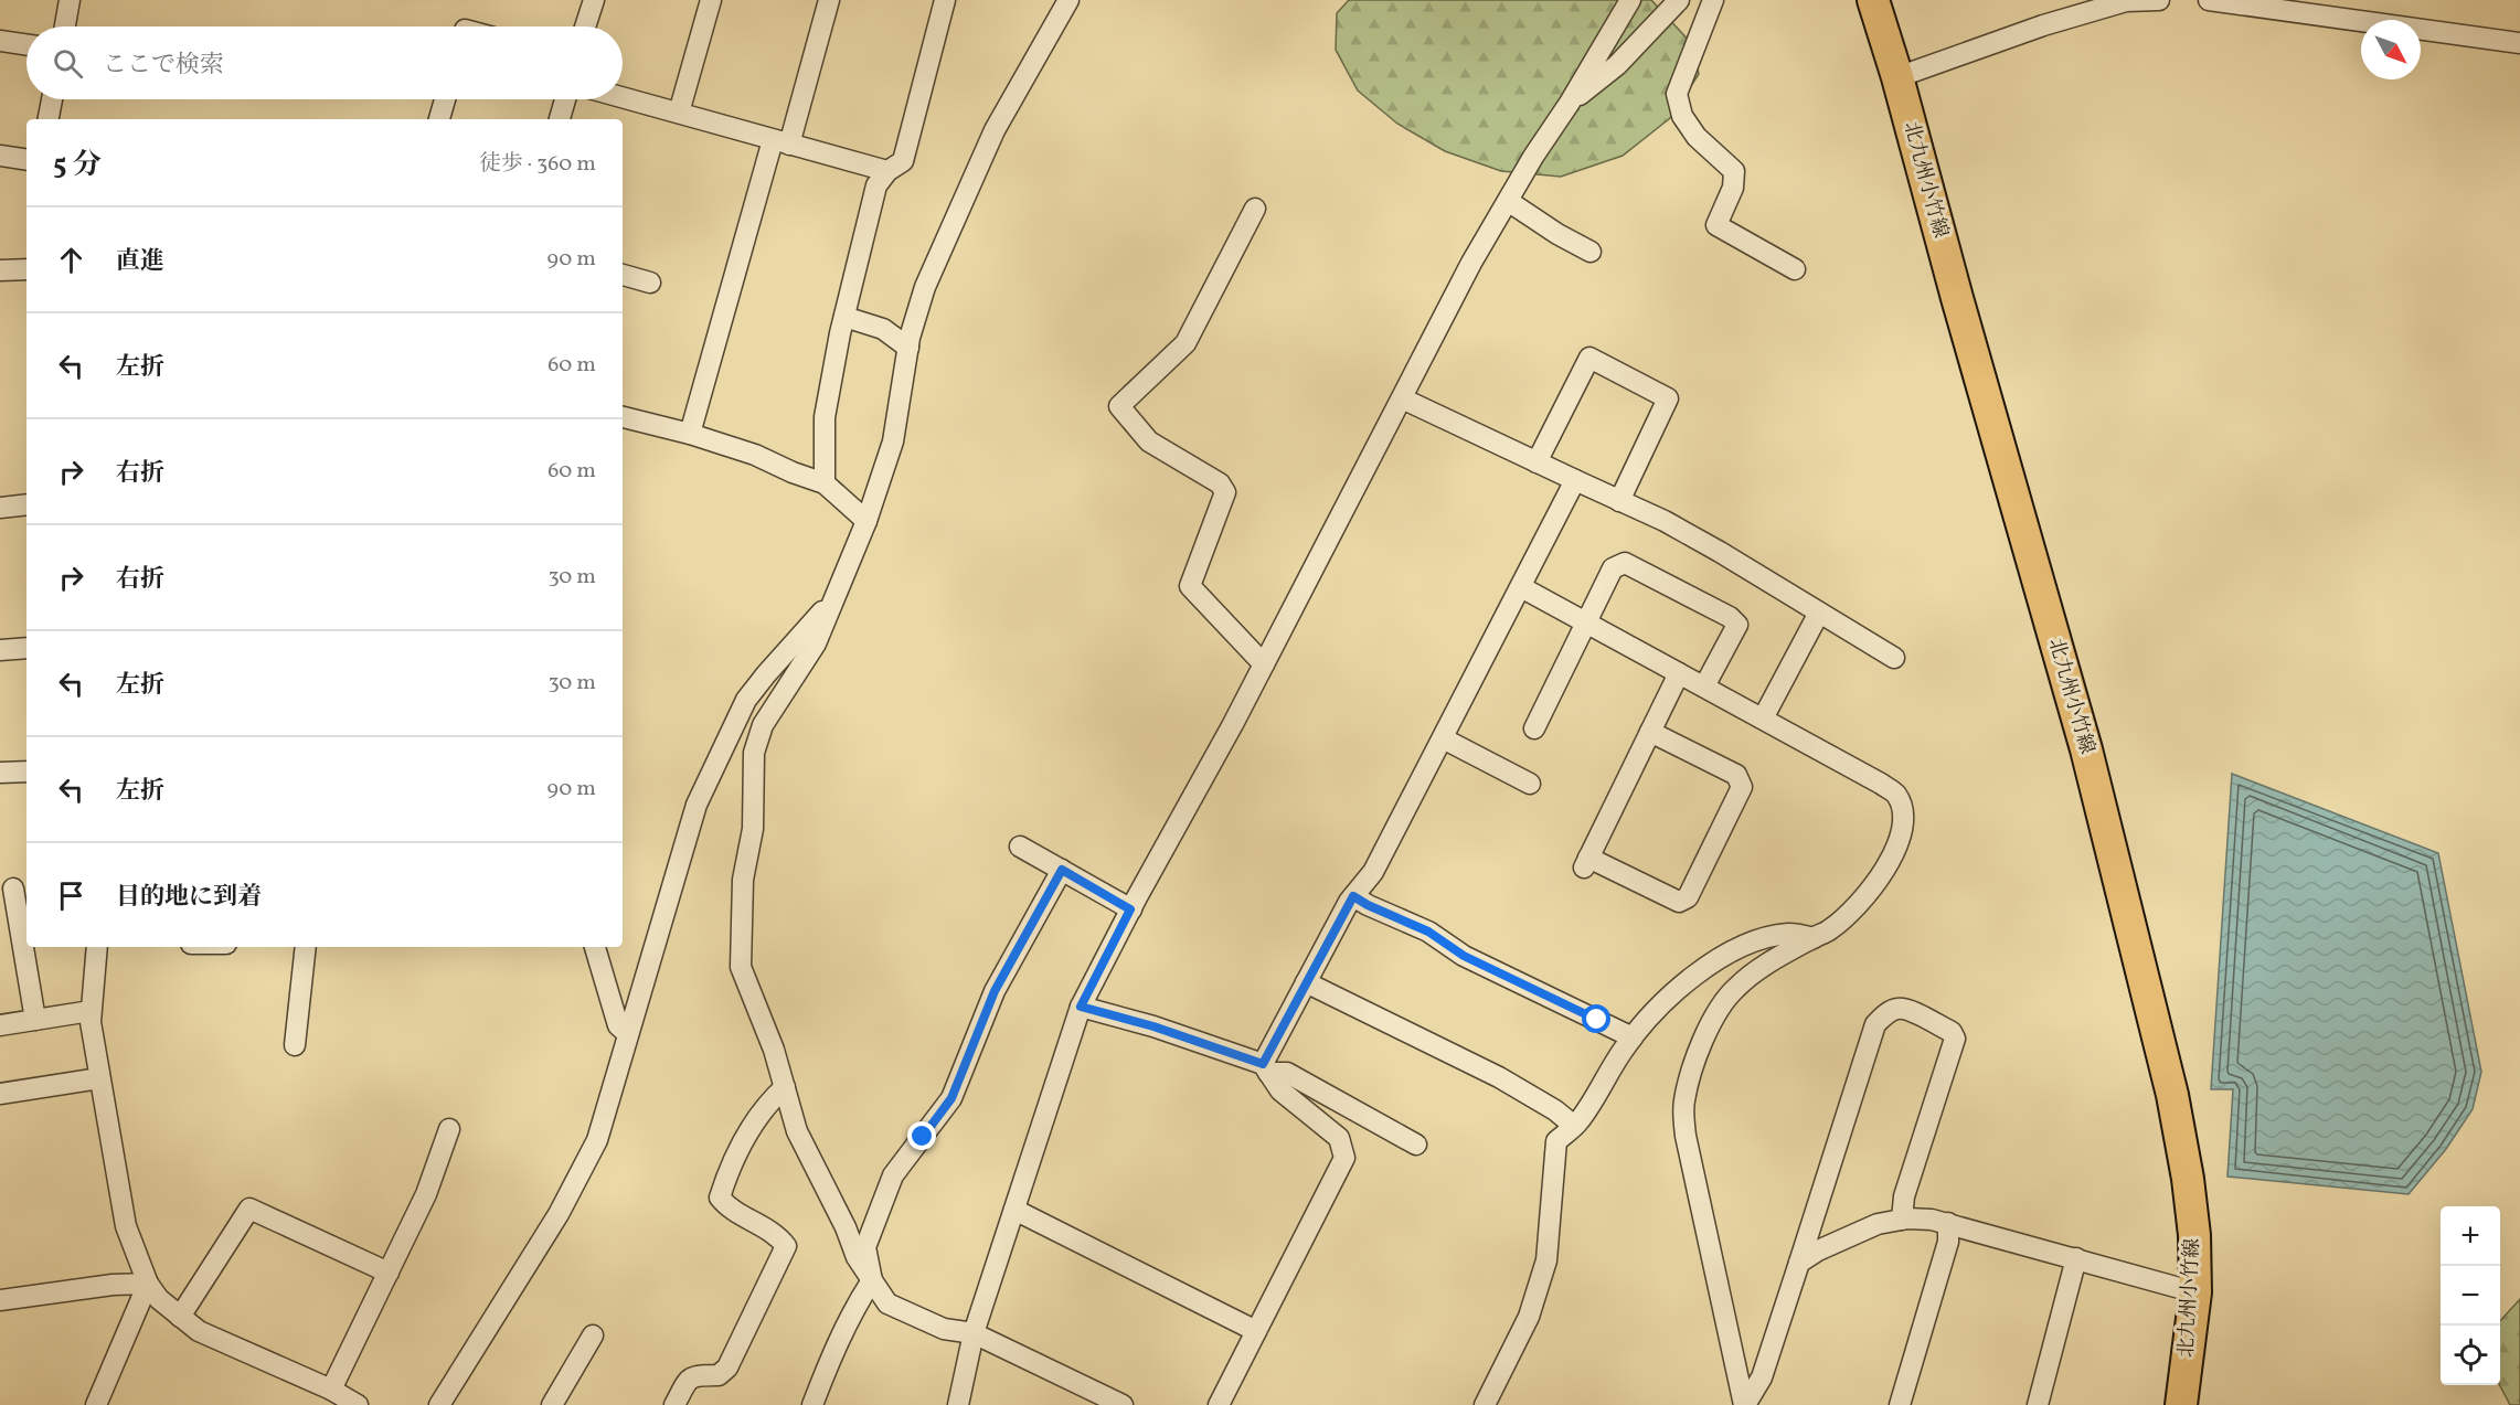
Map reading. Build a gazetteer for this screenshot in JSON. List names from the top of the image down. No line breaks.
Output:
{"streets":{"main road":["北九州小竹線"]},"north":"bottom right","page":{"search":"ここで検索","heading":["5 分","徒歩 · 360 m"],"list":[["直進","90 m"],["左折","60 m"],["右折","60 m"],["右折","30 m"],["左折","30 m"],["左折","90 m"],"目的地に到着"],"map_buttons":["+","−"]}}
